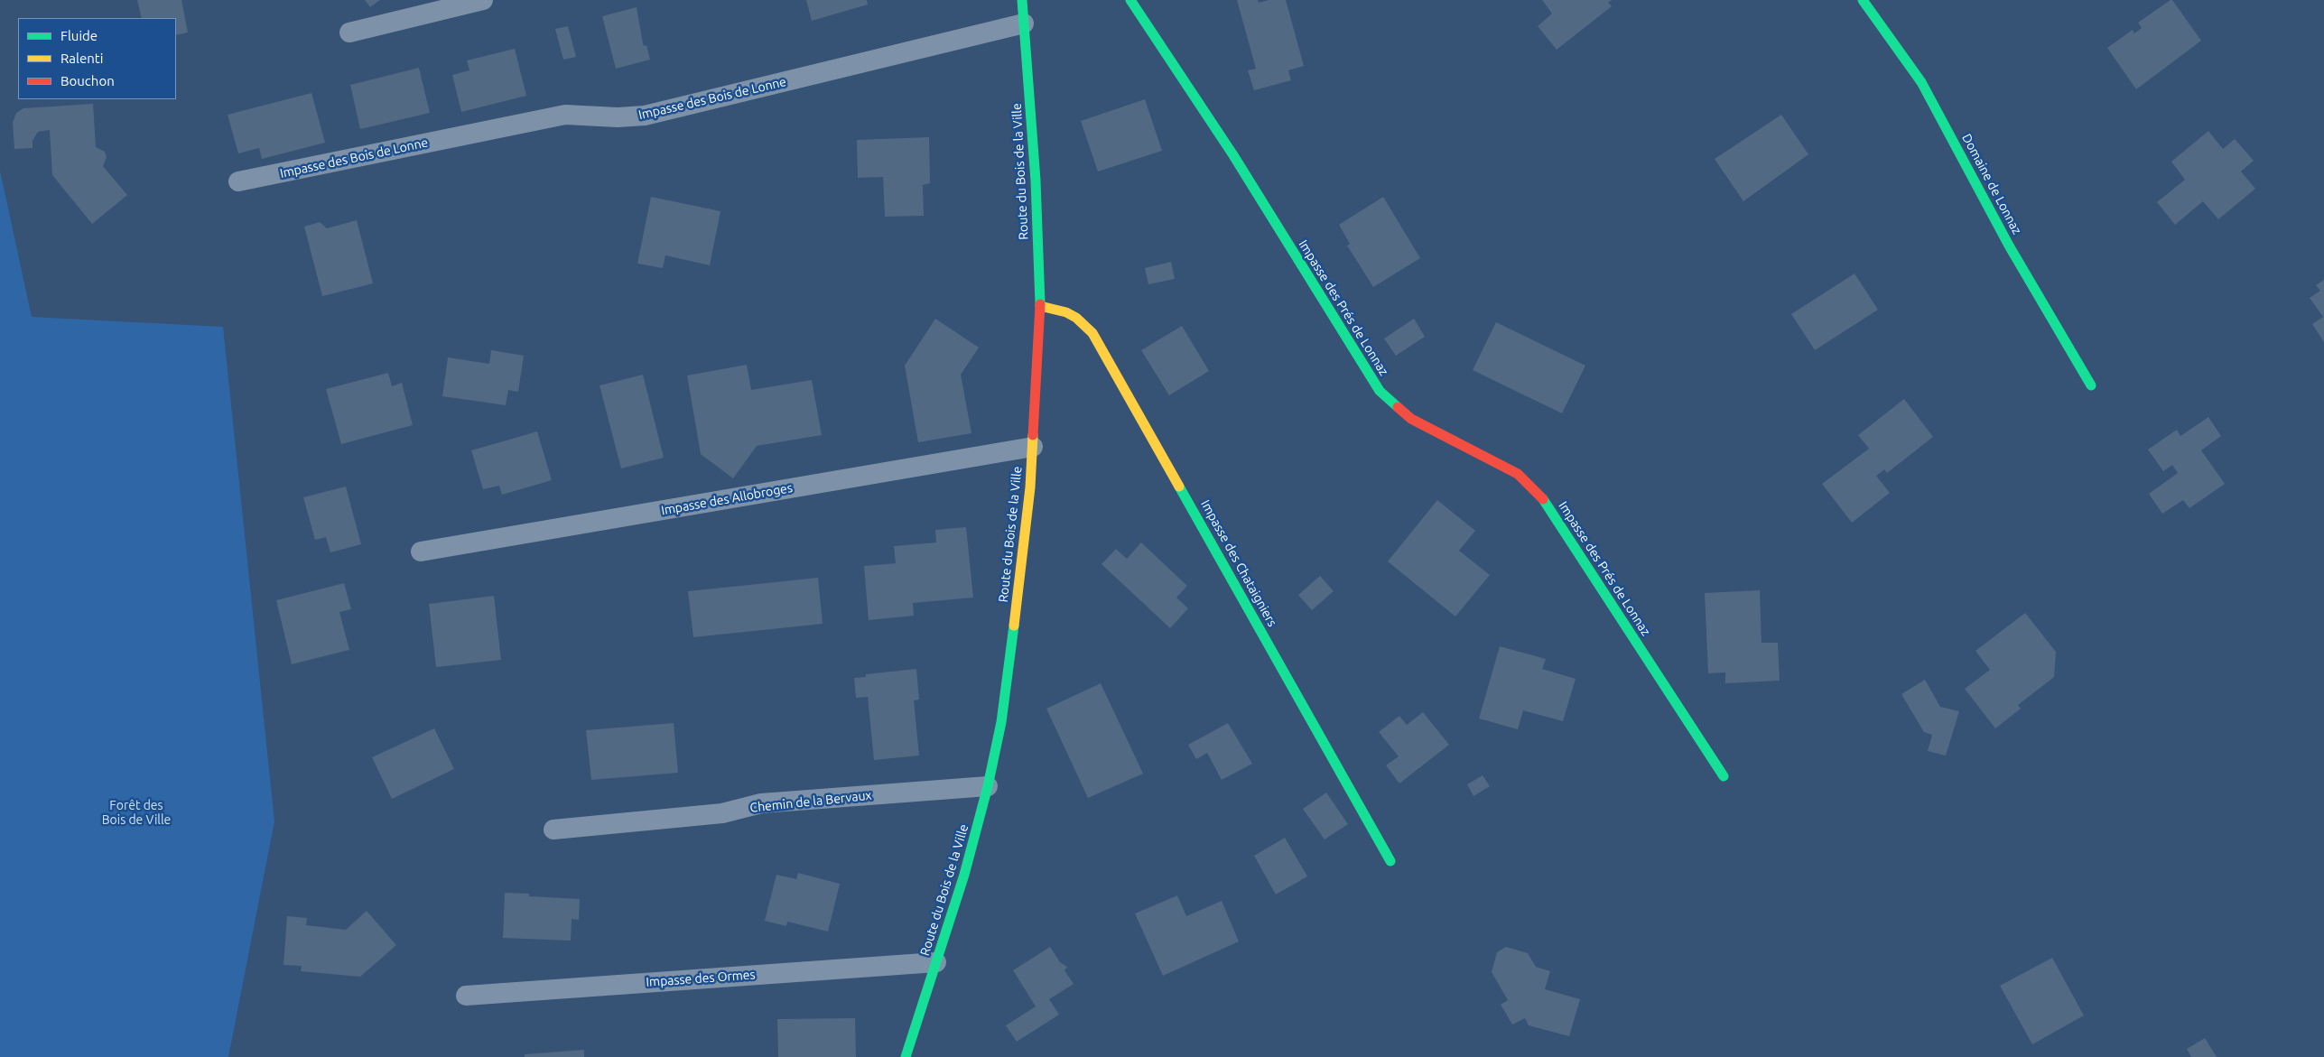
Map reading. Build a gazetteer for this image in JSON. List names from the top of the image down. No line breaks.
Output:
{"streets":{"street":["Route du Bois de la Ville","Domaine de Lonnaz","Impasse des Prés de Lonnaz","Impasse des Chataigniers"],"lane":["Impasse des Bois de Lonne","Impasse des Allobroges","Chemin de la Bervaux","Impasse des Ormes"]},"crossings":[["Impasse des Bois de Lonne","Route du Bois de la Ville"],["Route du Bois de la Ville","Impasse des Allobroges"],["Route du Bois de la Ville","Impasse des Chataigniers"],["Route du Bois de la Ville","Chemin de la Bervaux"],["Route du Bois de la Ville","Impasse des Ormes"]],"parks":["Forêt des Bois de Ville"],"legend":["Fluide","Ralenti","Bouchon"]}
